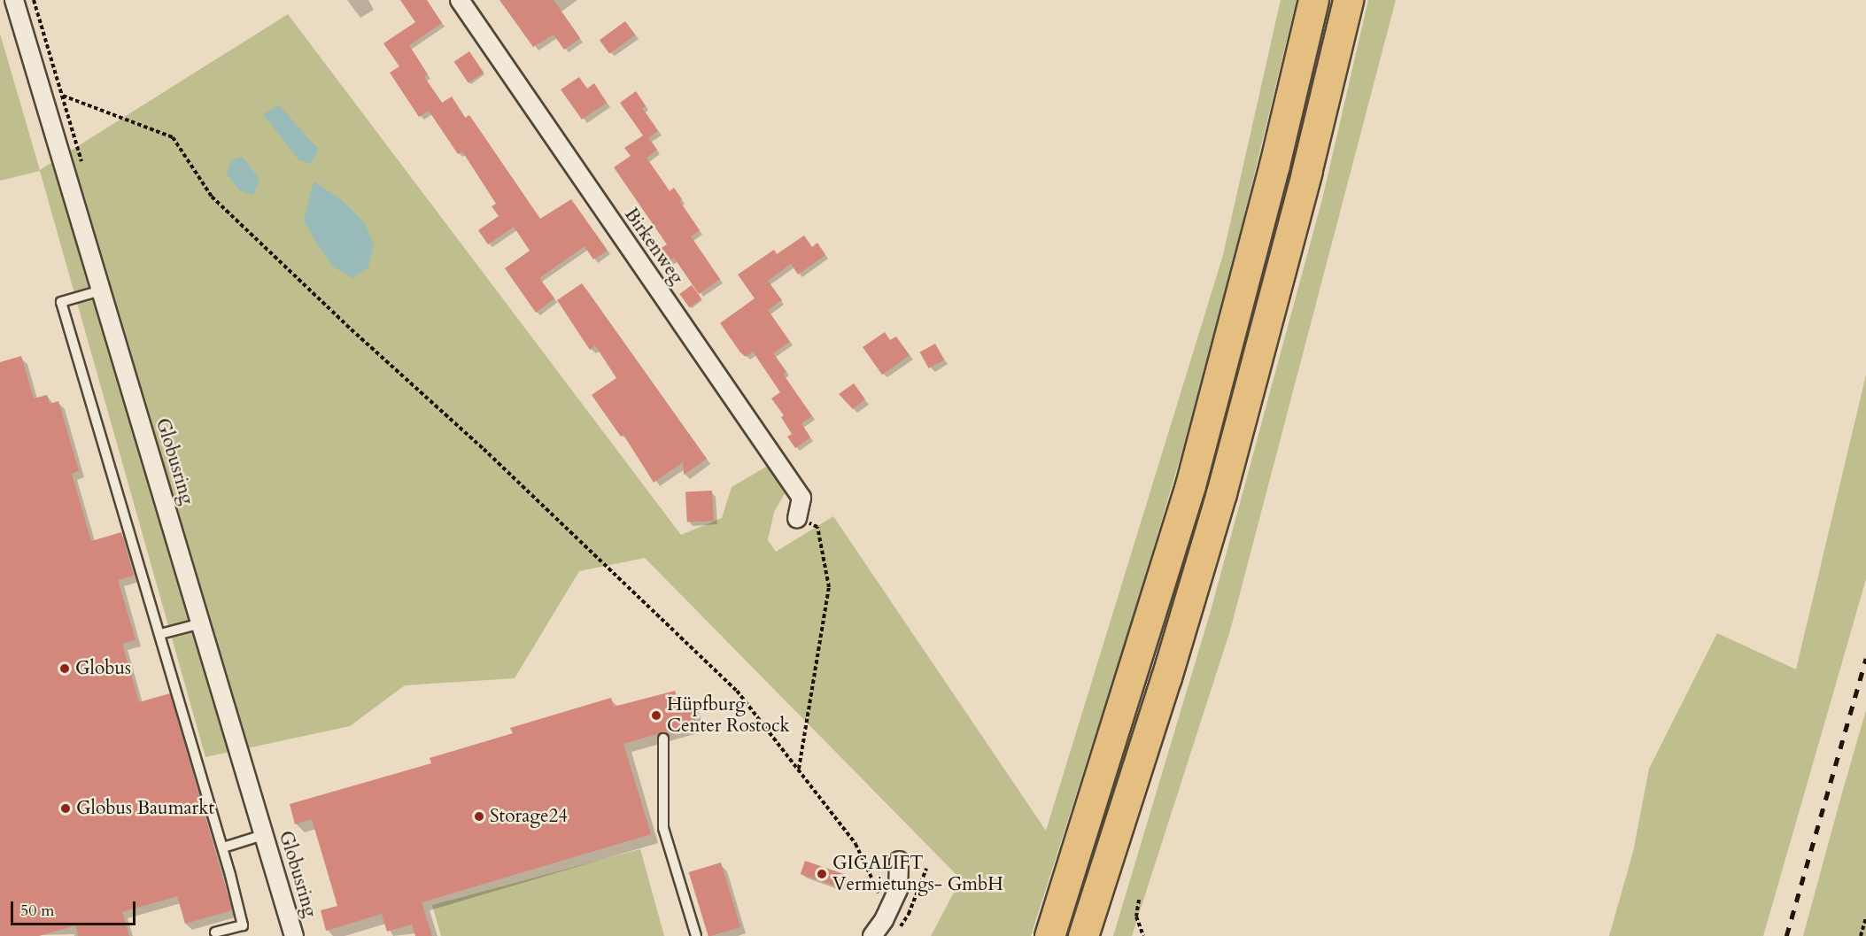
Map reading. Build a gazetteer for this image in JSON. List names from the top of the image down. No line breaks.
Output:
{"streets":{"street":["Birkenweg","Globusring"]},"places":["Globus","Hüpfburg Center Rostock","Globus Baumarkt","Storage24","GIGALIFT Vermietungs- GmbH"],"scale_bar":"50 m"}
